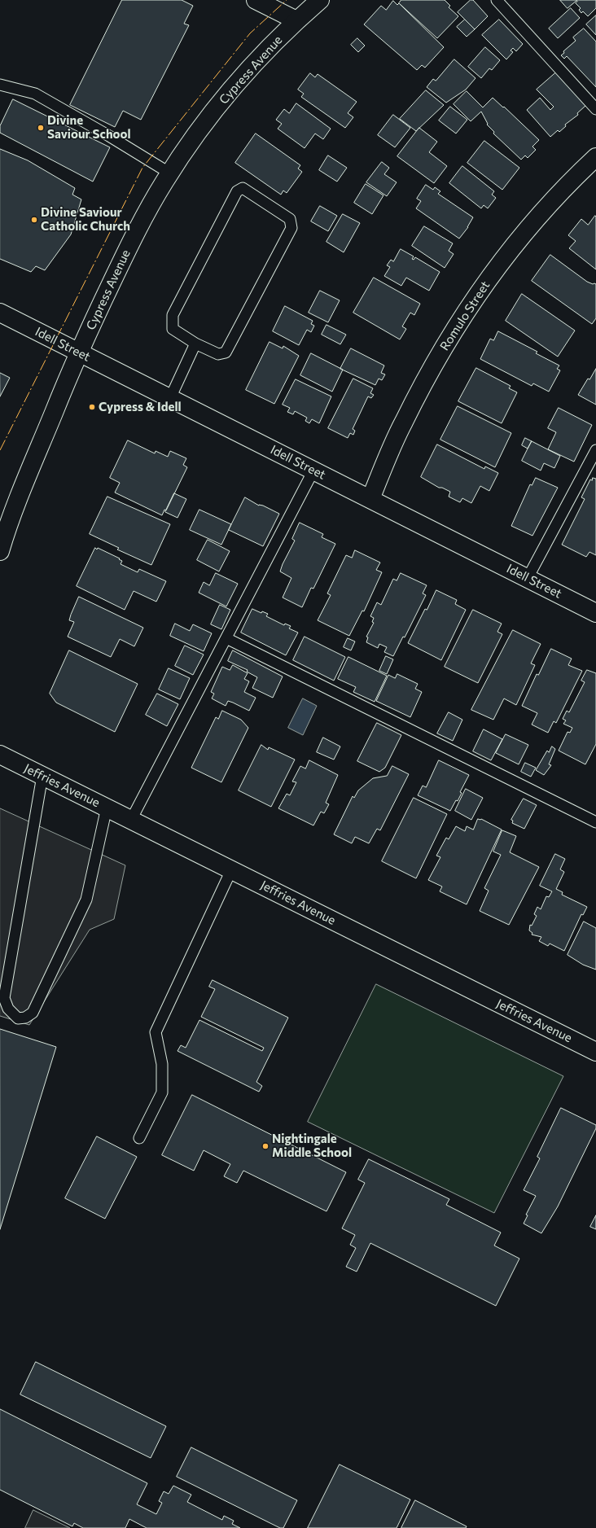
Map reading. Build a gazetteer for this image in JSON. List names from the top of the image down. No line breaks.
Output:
{"streets":{"street":["Cypress Avenue","Romulo Street","Idell Street","Jeffries Avenue"]},"crossings":[["Cypress Avenue","Idell Street"],["Romulo Street","Idell Street"]],"places":["Divine Saviour School","Divine Saviour Catholic Church","Cypress & Idell","Nightingale Middle School"]}
